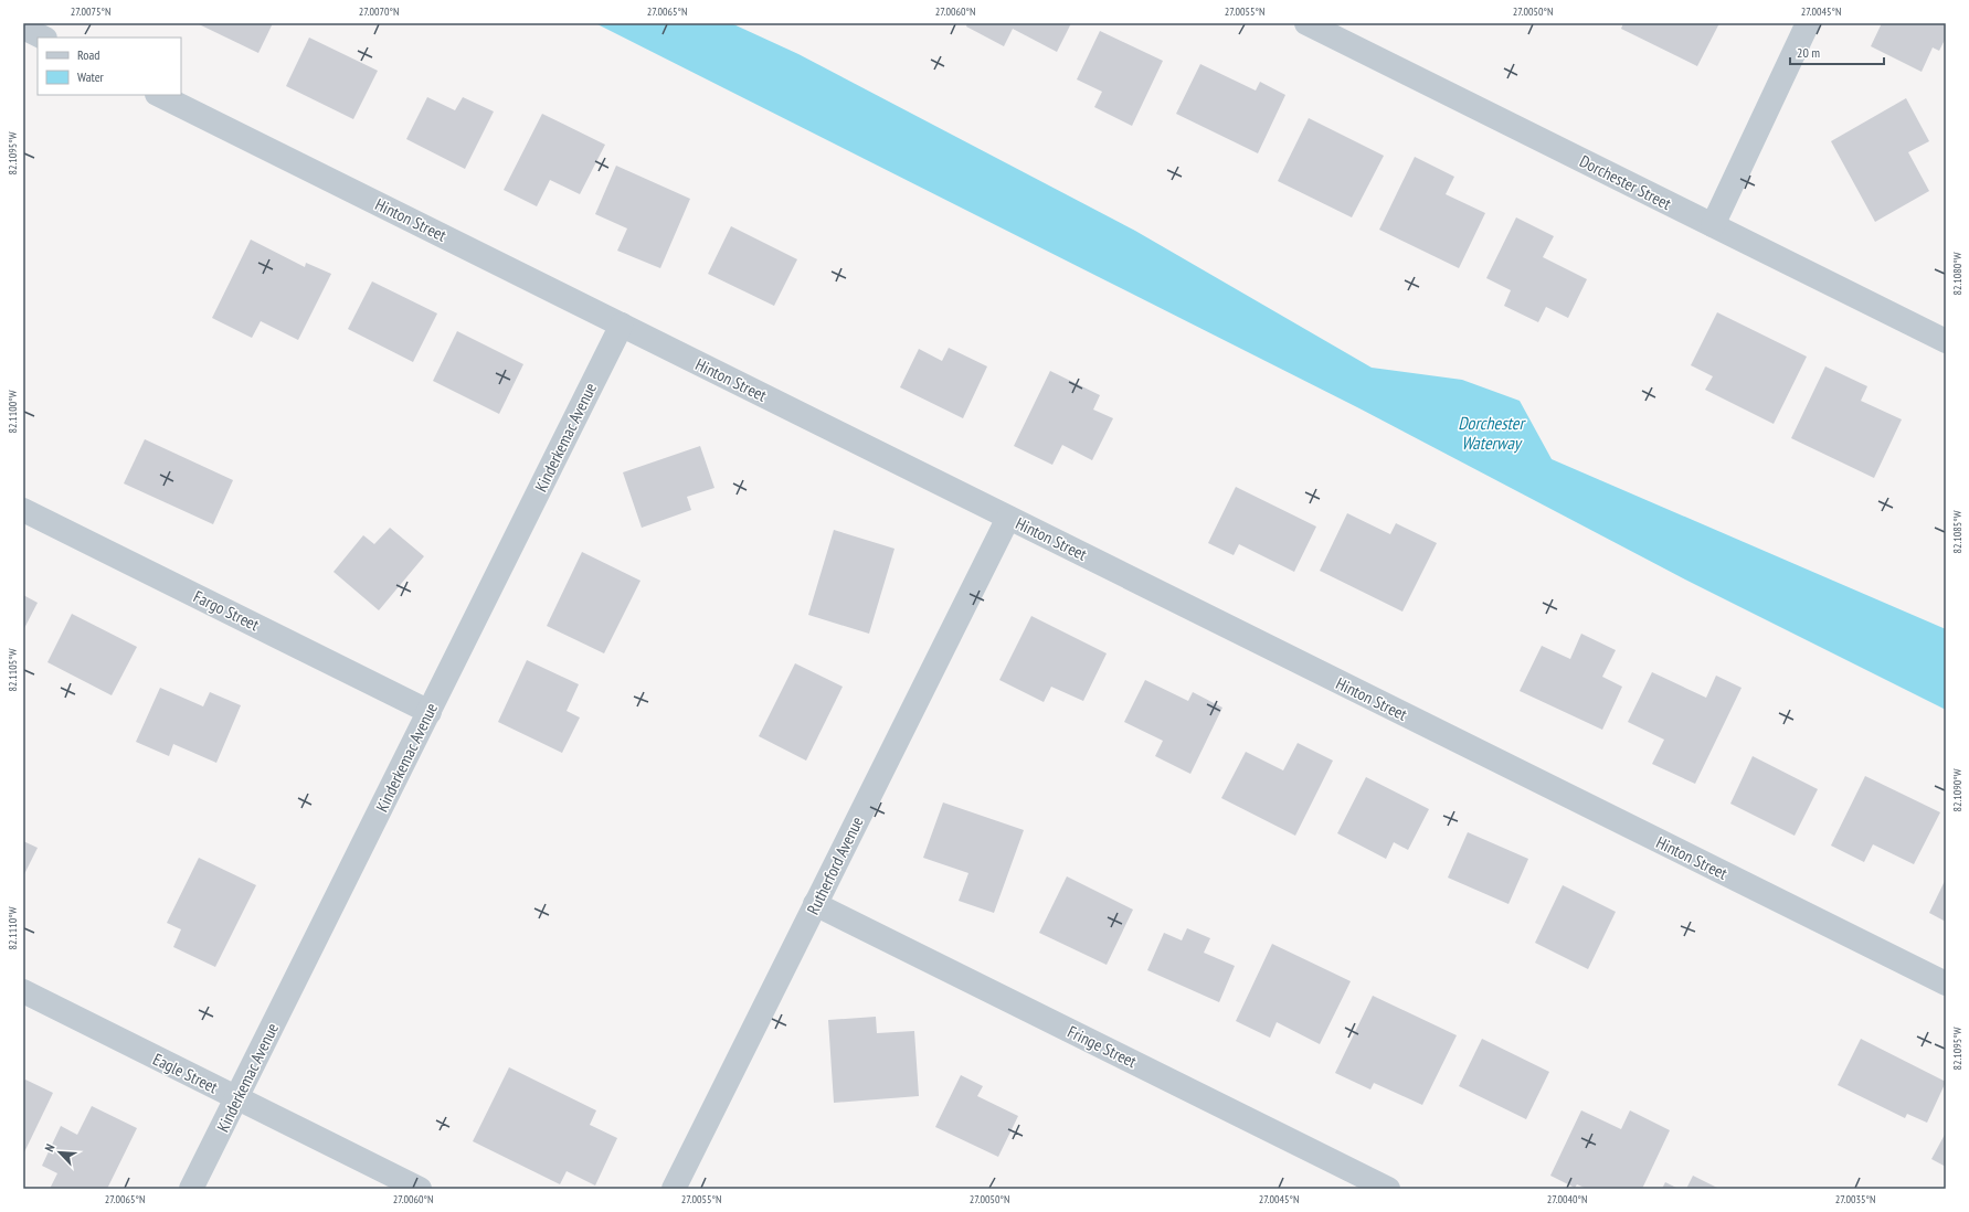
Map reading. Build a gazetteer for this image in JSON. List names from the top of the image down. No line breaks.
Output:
{"streets":{"street":["Dorchester Street","Hinton Street","Kinderkemac Avenue","Fargo Street","Rutherford Avenue","Fringe Street","Eagle Street"]},"crossings":[["Hinton Street","Kinderkemac Avenue"],["Hinton Street","Rutherford Avenue"],["Kinderkemac Avenue","Fargo Street"],["Kinderkemac Avenue","Eagle Street"],["Rutherford Avenue","Fringe Street"]],"water":["Dorchester Waterway"],"legend":["Road","Water"],"scale_bar":"20 m","north":"top left","coordinates":["27.0075°N","27.0070°N","27.0065°N","27.0060°N","27.0055°N","27.0050°N","27.0045°N","82.1095°W","82.1080°W","82.1100°W","82.1085°W","82.1105°W","82.1090°W","82.1110°W","27.0040°N","27.0035°N"]}
